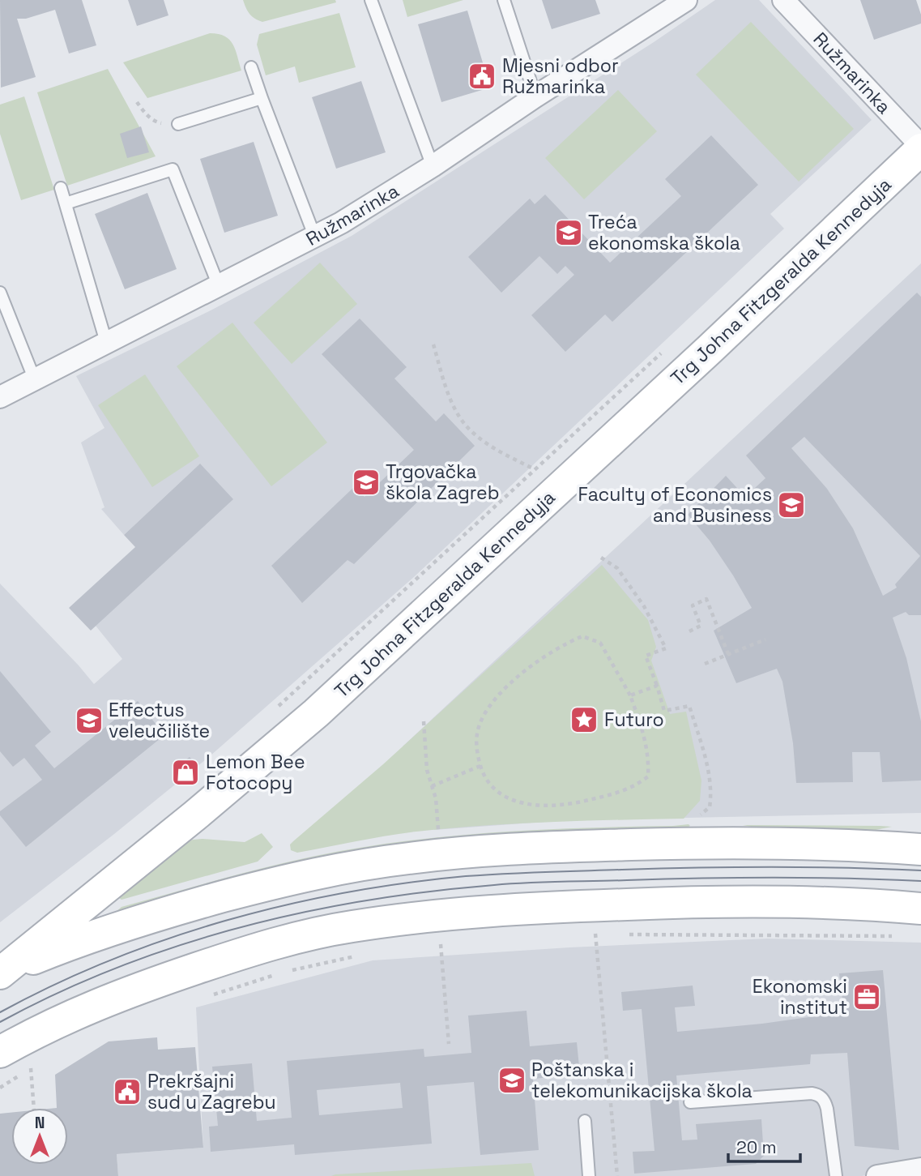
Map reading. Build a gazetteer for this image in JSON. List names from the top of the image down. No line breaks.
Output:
{"streets":{"main road":["Trg Johna Fitzgeralda Kennedyja"],"street":["Ružmarinka"]},"crossings":[["Ružmarinka","Trg Johna Fitzgeralda Kennedyja"]],"places":{"public building":["Mjesni odbor Ružmarinka","Prekršajni sud u Zagrebu"],"school or university":["Treća ekonomska škola","Trgovačka škola Zagreb","Faculty of Economics and Business","Effectus veleučilište","Poštanska i telekomunikacijska škola"],"place":["Futuro"],"shop":["Lemon Bee Fotocopy"],"office":["Ekonomski institut"]},"scale_bar":"20 m","north":"top"}
